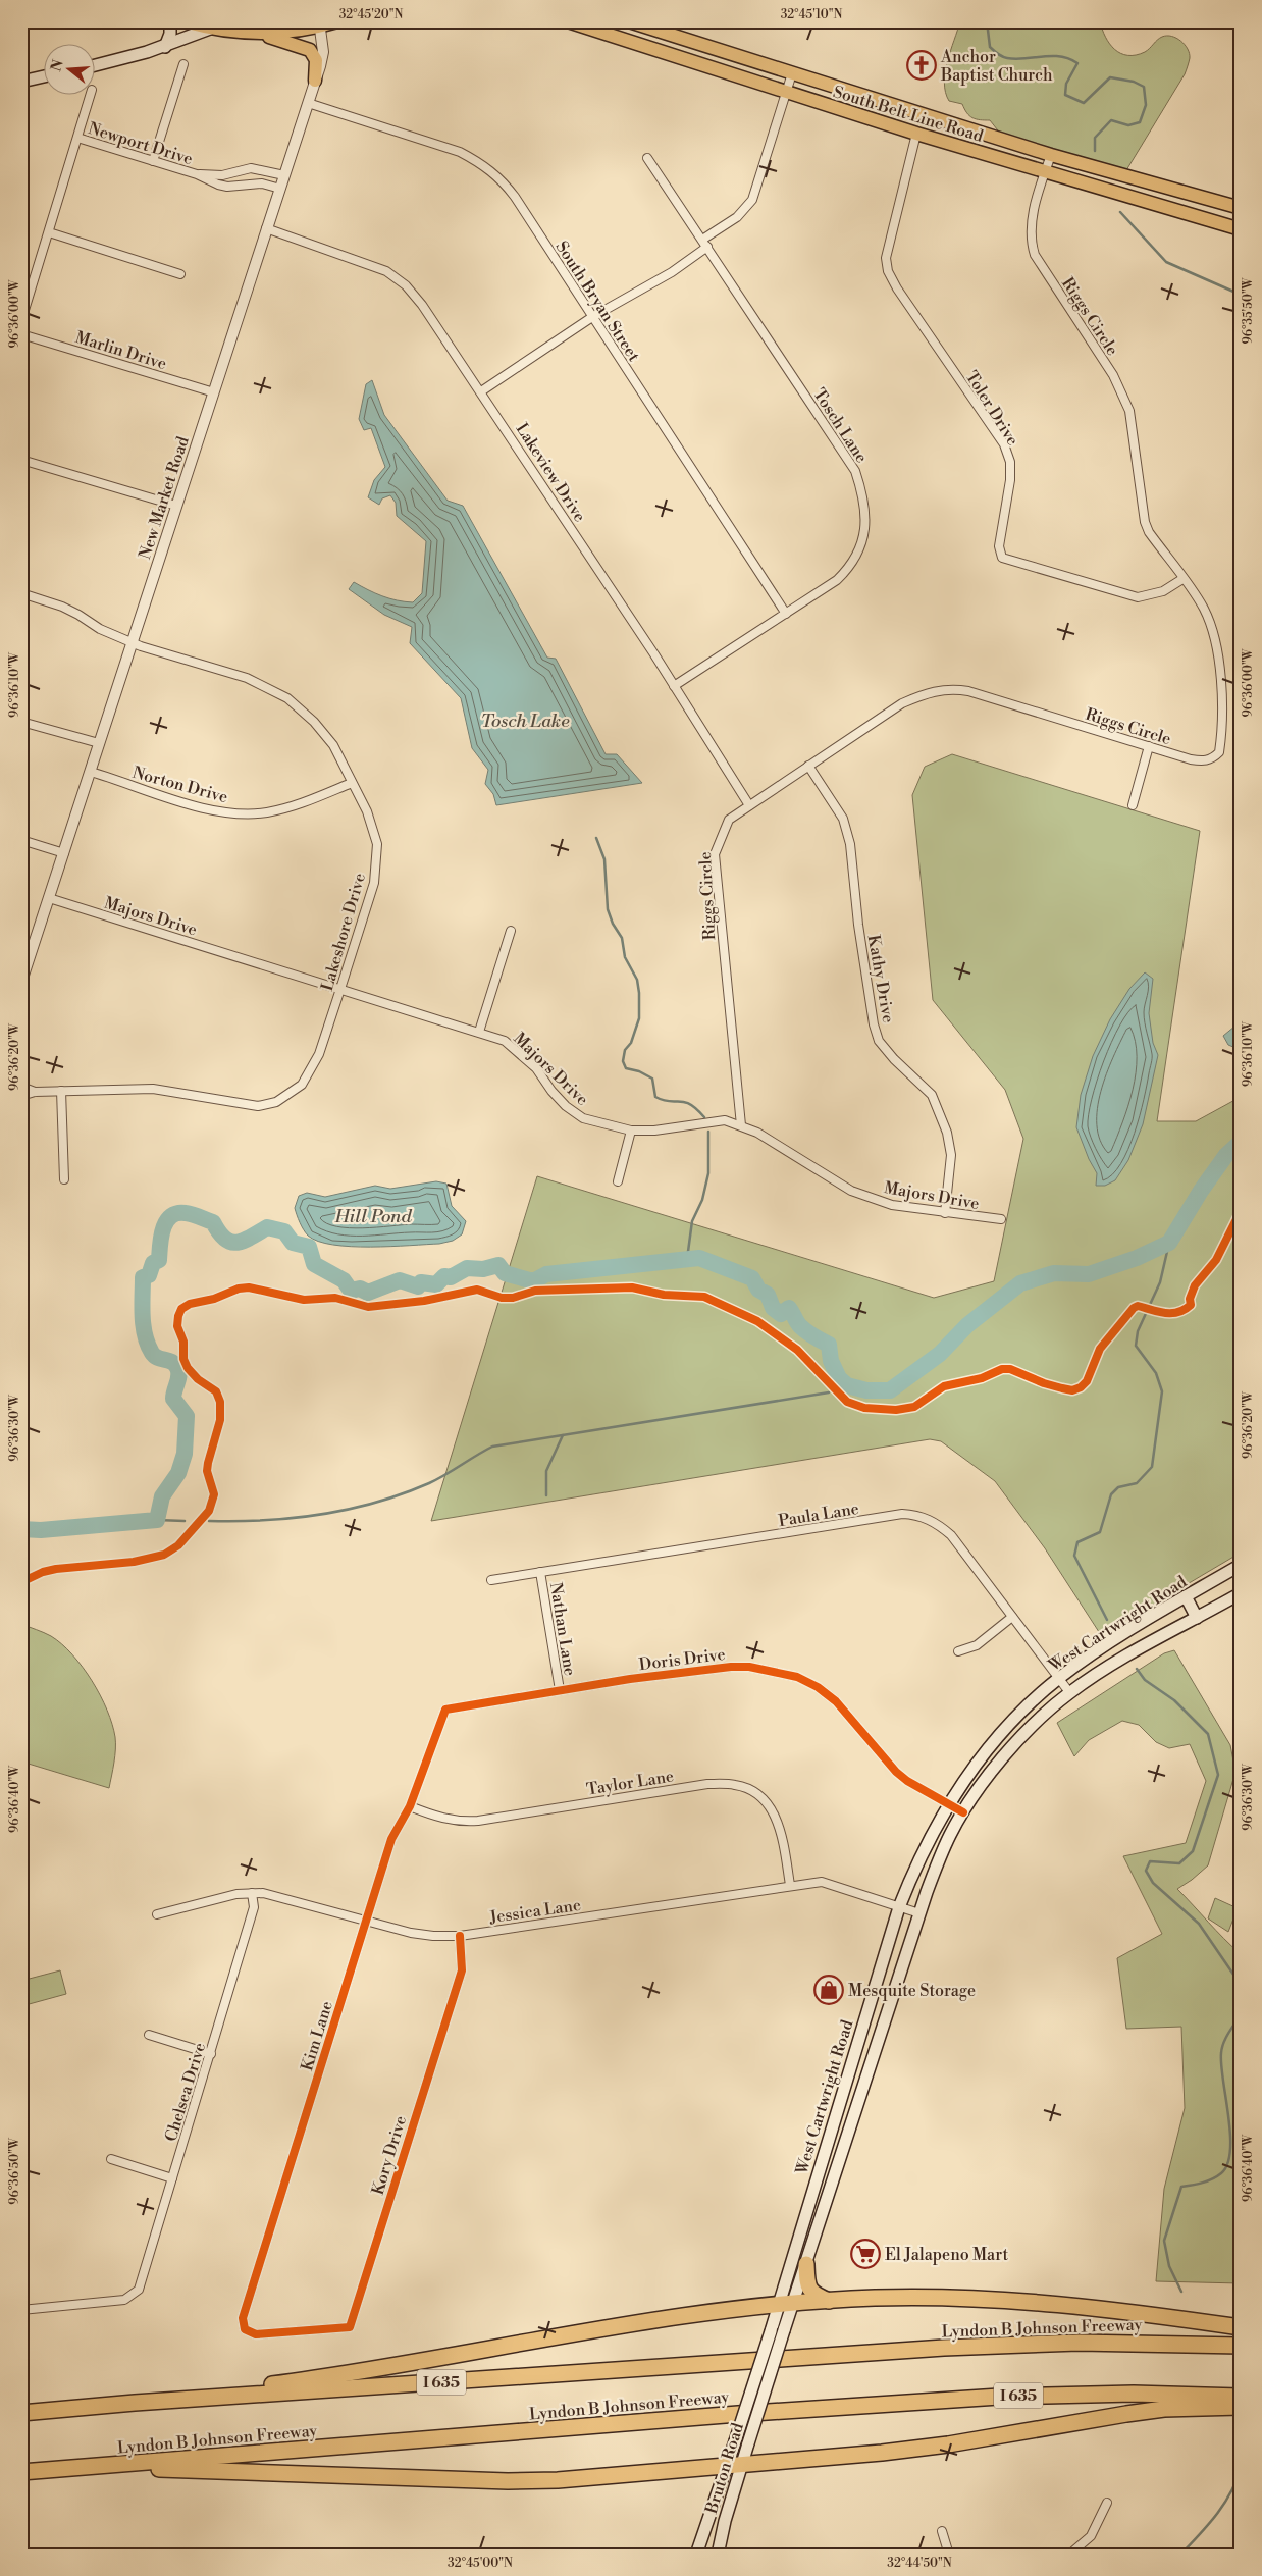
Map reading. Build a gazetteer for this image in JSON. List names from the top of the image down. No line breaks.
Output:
{"streets":{"highway":["Lyndon B Johnson Freeway","I 635"],"main road":["South Belt Line Road","West Cartwright Road","Bruton Road"],"street":["Newport Drive","South Bryan Street","Riggs Circle","Marlin Drive","Toler Drive","Tosch Lane","Lakeview Drive","New Market Road","Norton Drive","Majors Drive","Lakeshore Drive","Kathy Drive","Paula Lane","Nathan Lane","Doris Drive","Taylor Lane","Jessica Lane","Kim Lane","Chelsea Drive","Kory Drive"]},"crossings":[["South Belt Line Road","Riggs Circle"],["South Belt Line Road","Toler Drive"],["Newport Drive","New Market Road"],["South Bryan Street","Tosch Lane"],["South Bryan Street","New Market Road"],["Riggs Circle","Toler Drive"],["Riggs Circle","Lakeview Drive"],["Riggs Circle","Majors Drive"],["Riggs Circle","Kathy Drive"],["Marlin Drive","New Market Road"],["Tosch Lane","Lakeview Drive"],["Lakeview Drive","New Market Road"],["New Market Road","Norton Drive"],["New Market Road","Majors Drive"],["New Market Road","Lakeshore Drive"],["Norton Drive","Lakeshore Drive"],["Majors Drive","Lakeshore Drive"],["Majors Drive","Kathy Drive"],["Paula Lane","West Cartwright Road"],["Paula Lane","Nathan Lane"],["West Cartwright Road","Doris Drive"],["West Cartwright Road","Jessica Lane"],["West Cartwright Road","Bruton Road"],["Nathan Lane","Doris Drive"],["Doris Drive","Kim Lane"],["Taylor Lane","Jessica Lane"],["Taylor Lane","Kim Lane"],["Jessica Lane","Kim Lane"],["Jessica Lane","Chelsea Drive"],["Jessica Lane","Kory Drive"],["Kim Lane","Kory Drive"]],"water":["Tosch Lake","Hill Pond"],"places":{"church":["Anchor Baptist Church"],"shop":["Mesquite Storage"],"supermarket":["El Jalapeno Mart"]},"north":"left","coordinates":["32°45'20\"N","32°45'10\"N","96°35'50\"W","96°36'00\"W","96°36'10\"W","96°36'20\"W","96°36'30\"W","96°36'40\"W","96°36'50\"W","32°45'00\"N","32°44'50\"N"]}
